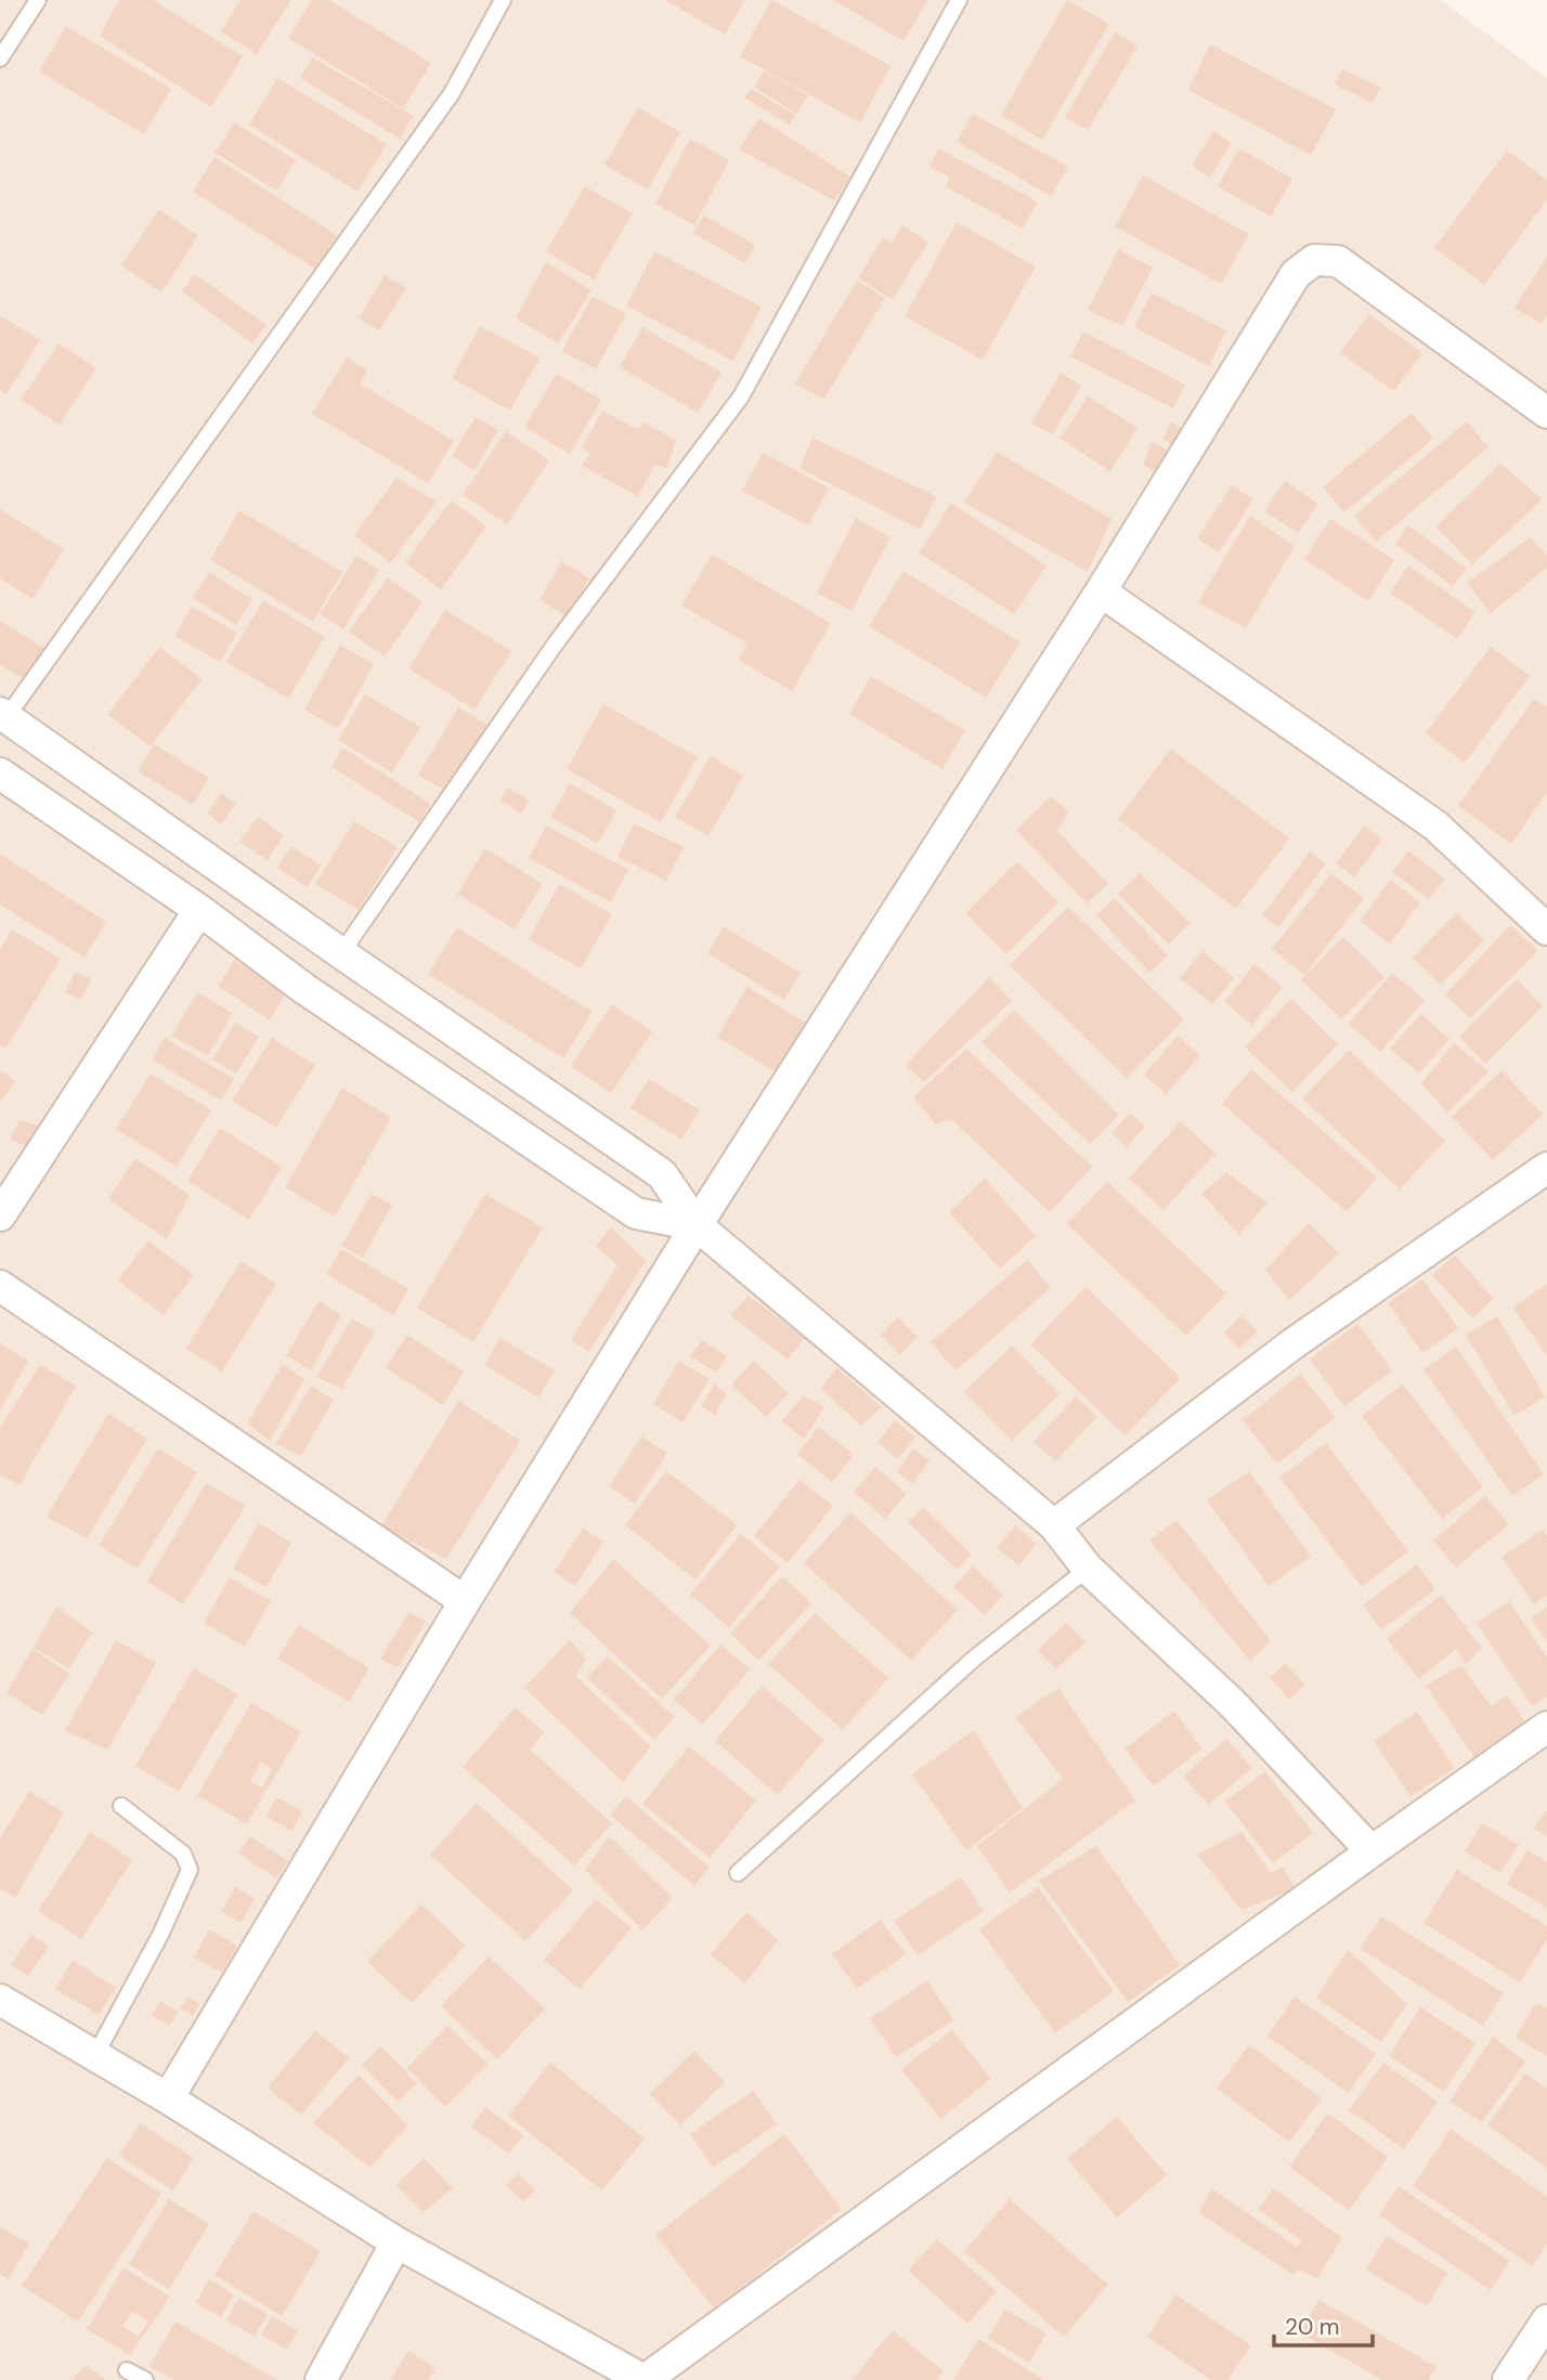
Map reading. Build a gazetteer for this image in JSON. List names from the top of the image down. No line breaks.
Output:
{"scale_bar":"20 m"}
